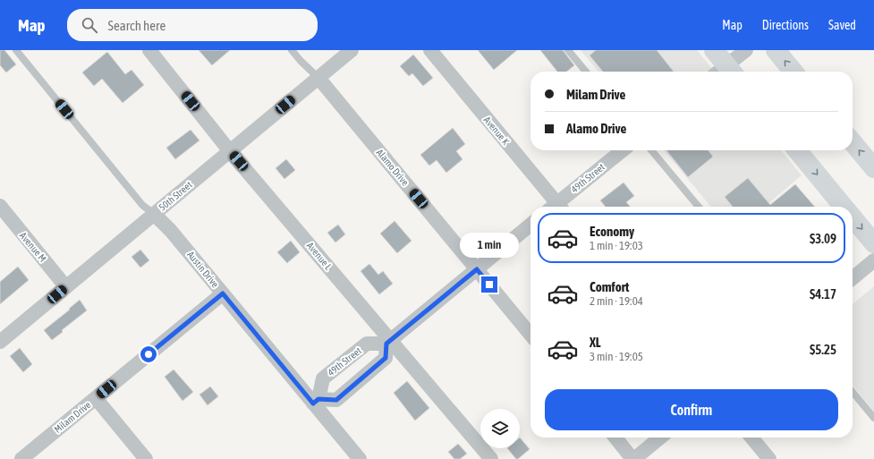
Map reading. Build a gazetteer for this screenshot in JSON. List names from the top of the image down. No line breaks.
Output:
{"streets":{"street":["Avenue K","Alamo Drive","49th Street","50th Street","Avenue M","Avenue L","Austin Drive","Milam Drive"]},"crossings":[["Alamo Drive","50th Street"],["49th Street","Avenue L"],["49th Street","Austin Drive"],["50th Street","Avenue M"],["50th Street","Avenue L"],["50th Street","Austin Drive"],["Austin Drive","Milam Drive"]],"page":{"header":"Map","search":"Search here","nav":["Map","Directions","Saved"],"banner":["Milam Drive","Alamo Drive"],"list":[{"name":"Economy","note":"1 min · 19:03","value":"$3.09"},{"name":"Comfort","note":"2 min · 19:04","value":"$4.17"},{"name":"XL","note":"3 min · 19:05","value":"$5.25"}],"bubble":"1 min","buttons":"Confirm"}}
